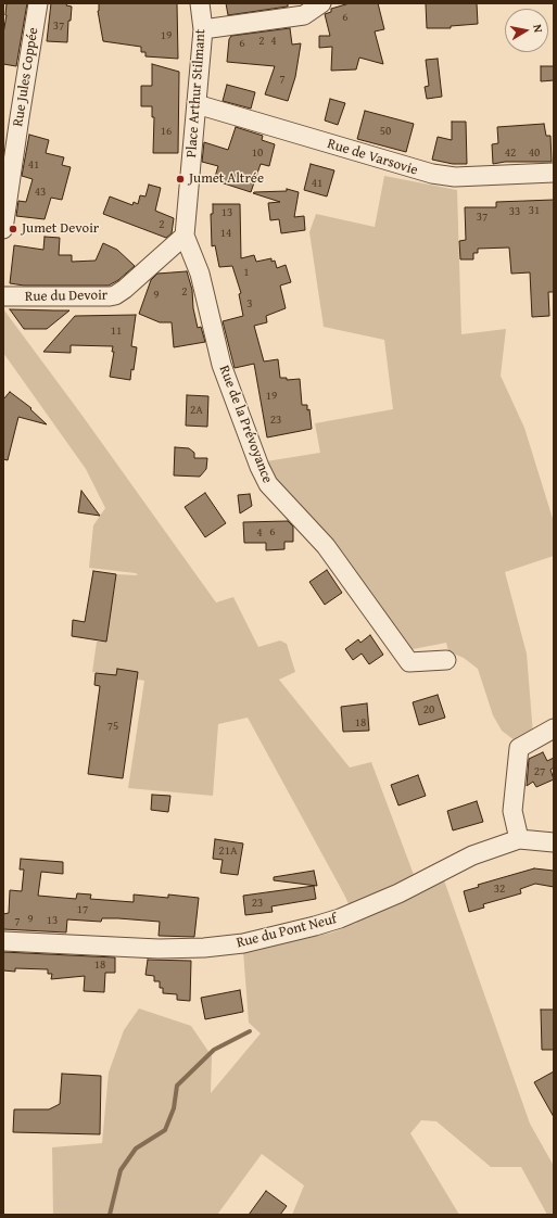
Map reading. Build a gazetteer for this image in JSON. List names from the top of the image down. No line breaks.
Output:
{"streets":{"street":["Rue Jules Coppée","Place Arthur Stilmant","Rue de Varsovie","Rue du Devoir","Rue de la Prévoyance","Rue du Pont Neuf"]},"crossings":[["Place Arthur Stilmant","Rue de Varsovie"],["Place Arthur Stilmant","Rue du Devoir"],["Place Arthur Stilmant","Rue de la Prévoyance"],["Rue du Devoir","Rue de la Prévoyance"]],"places":["Jumet Altrée","Jumet Devoir"],"house_numbers":["6","37","19","2","4","6","7","16","50","10","42","40","41","41","43","31","33","13","37","2","14","1","2","9","3","11","19","2A","23","6","4","20","18","75","27","21A","32","23","17","9","13","7","18"],"north":"right"}
